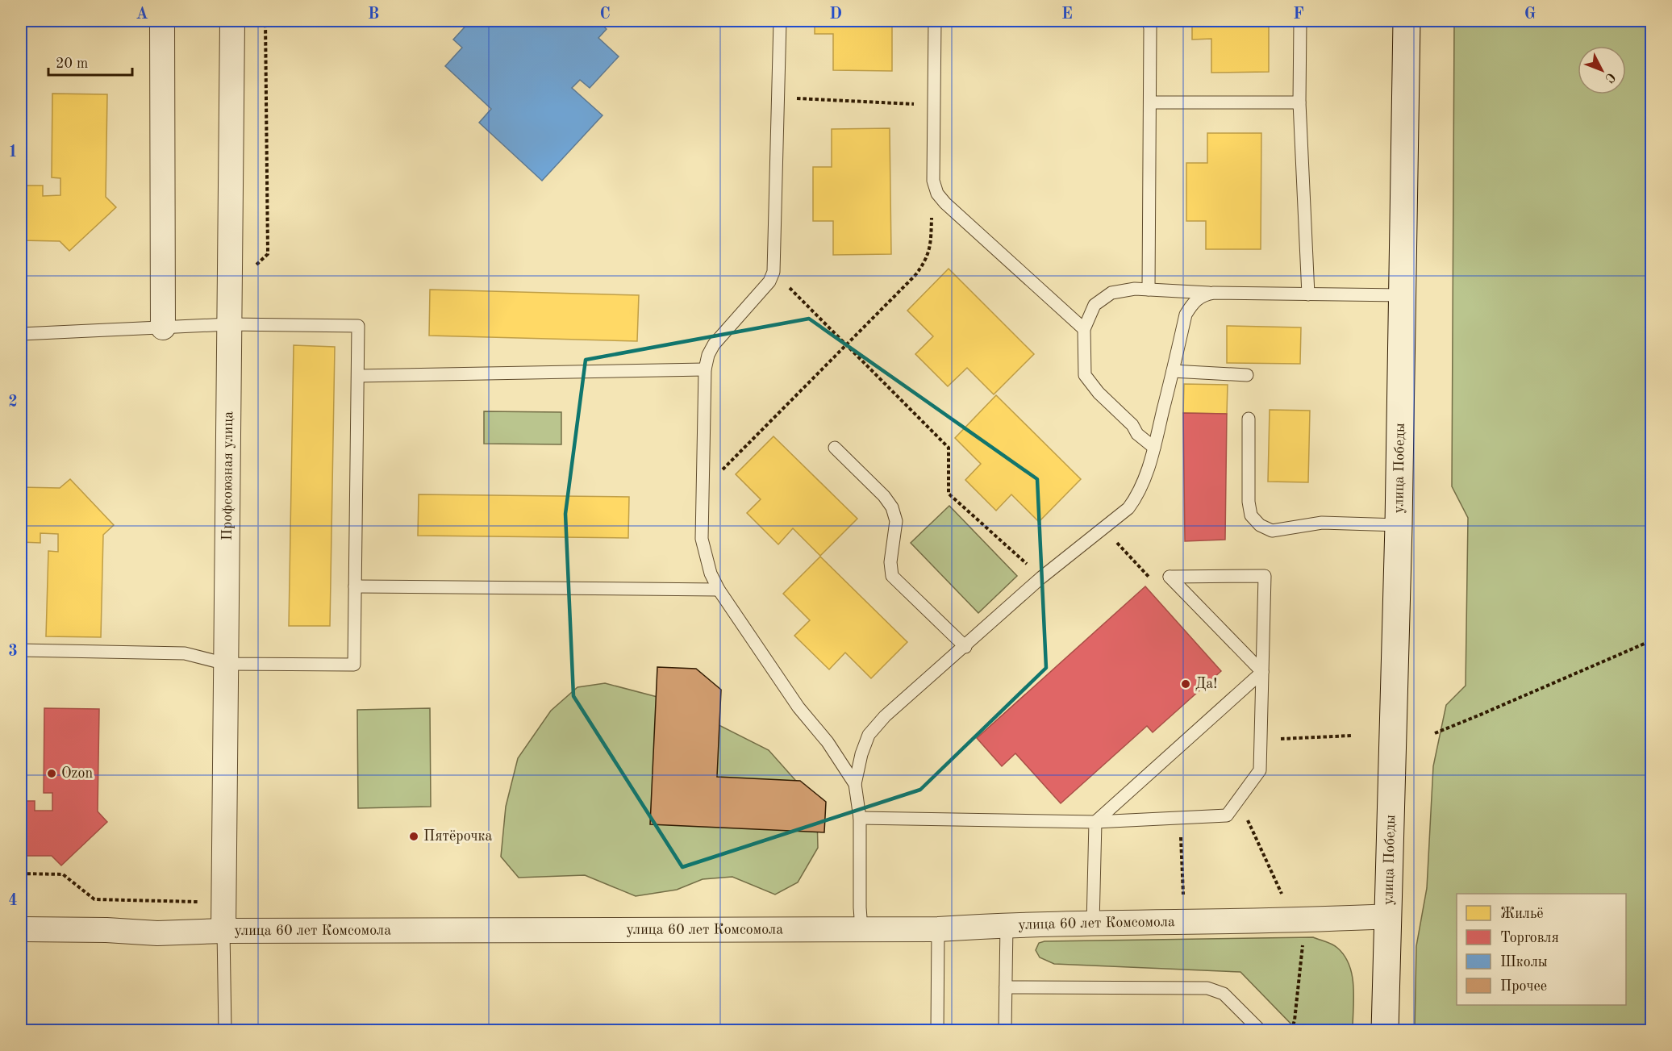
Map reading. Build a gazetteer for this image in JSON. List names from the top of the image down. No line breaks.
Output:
{"streets":{"street":["улица Победы","Профсоюзная улица","улица 60 лет Комсомола"]},"crossings":[["улица Победы","улица 60 лет Комсомола"],["Профсоюзная улица","улица 60 лет Комсомола"]],"places":["Да!","Ozon","Пятёрочка"],"legend":["Жильё","Торговля","Школы","Прочее"],"scale_bar":"20 m","north":"bottom right","grid":{"columns":["A","B","C","D","E","F","G"],"rows":["1","2","3","4"]}}
